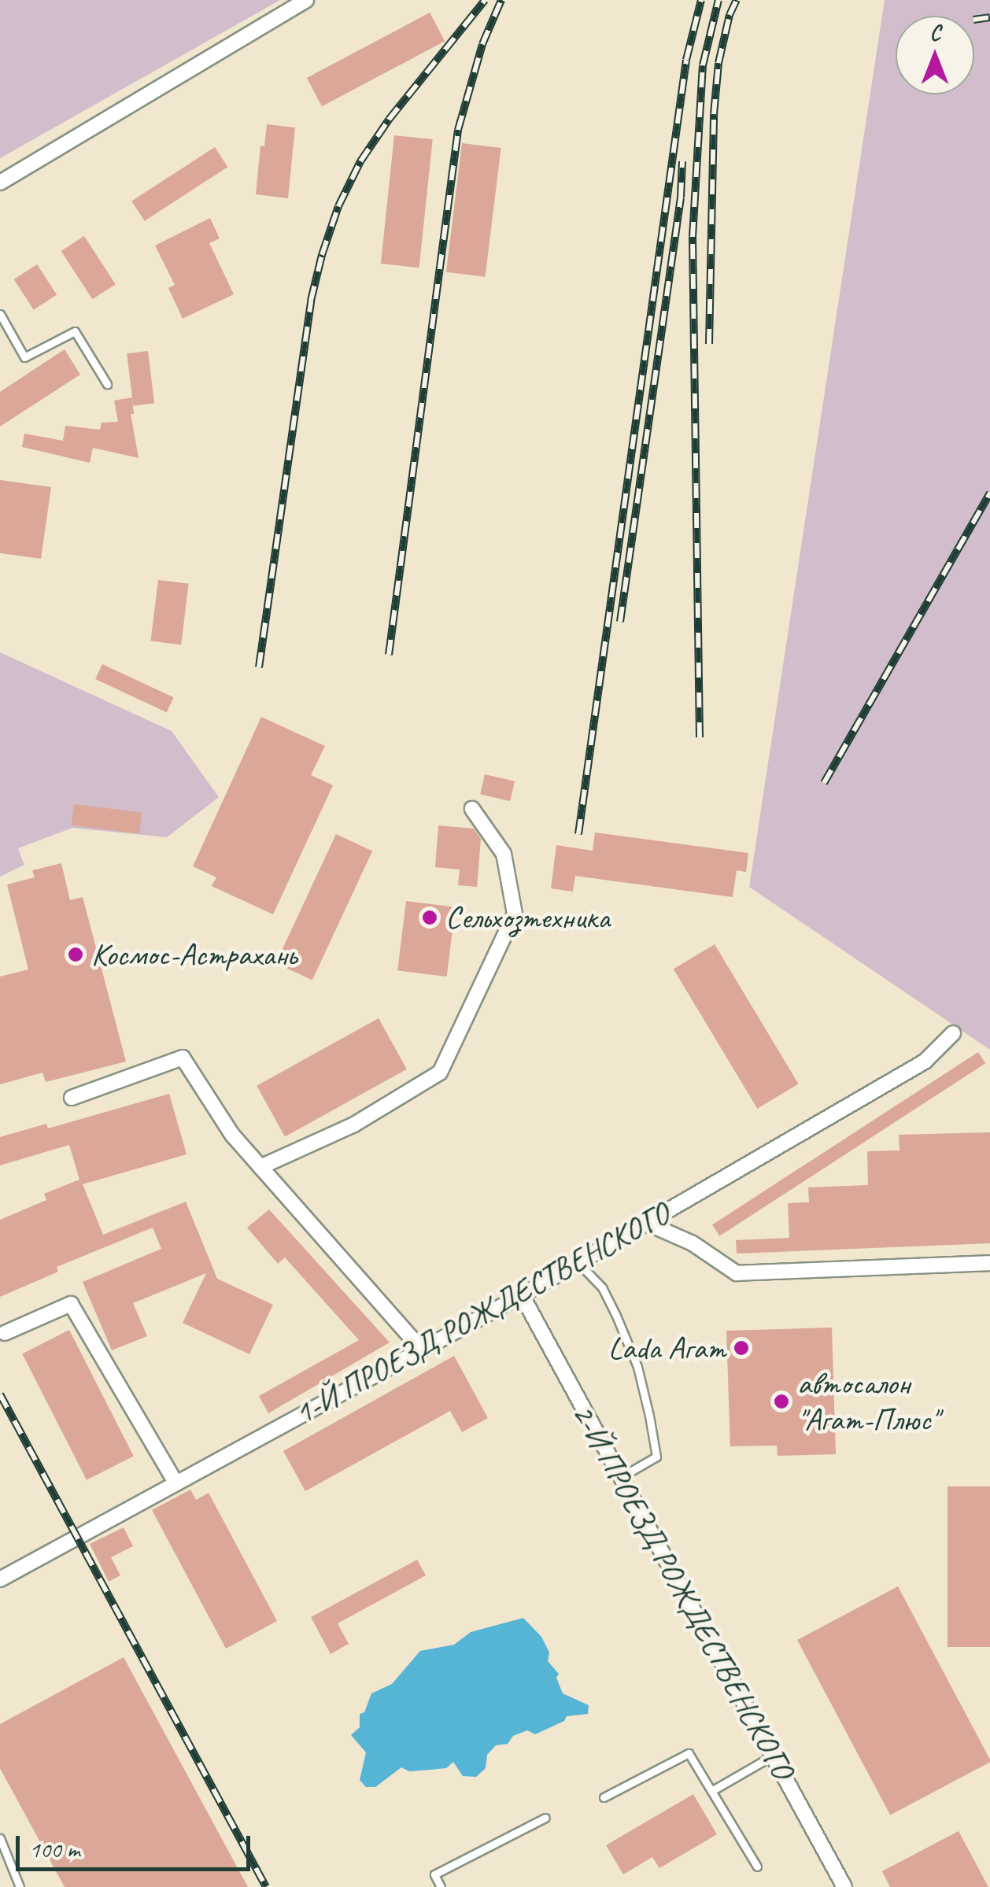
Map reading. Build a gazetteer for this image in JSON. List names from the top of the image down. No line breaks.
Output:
{"streets":{"street":["1-Й ПРОЕЗД РОЖДЕСТВЕНСКОГО","2-Й ПРОЕЗД РОЖДЕСТВЕНСКОГО"]},"crossings":[["1-Й ПРОЕЗД РОЖДЕСТВЕНСКОГО","2-Й ПРОЕЗД РОЖДЕСТВЕНСКОГО"]],"places":["Сельхозтехника","Космос-Астрахань","Lada Агат","автосалон \"Агат-Плюс\""],"scale_bar":"100 m","north":"top"}
